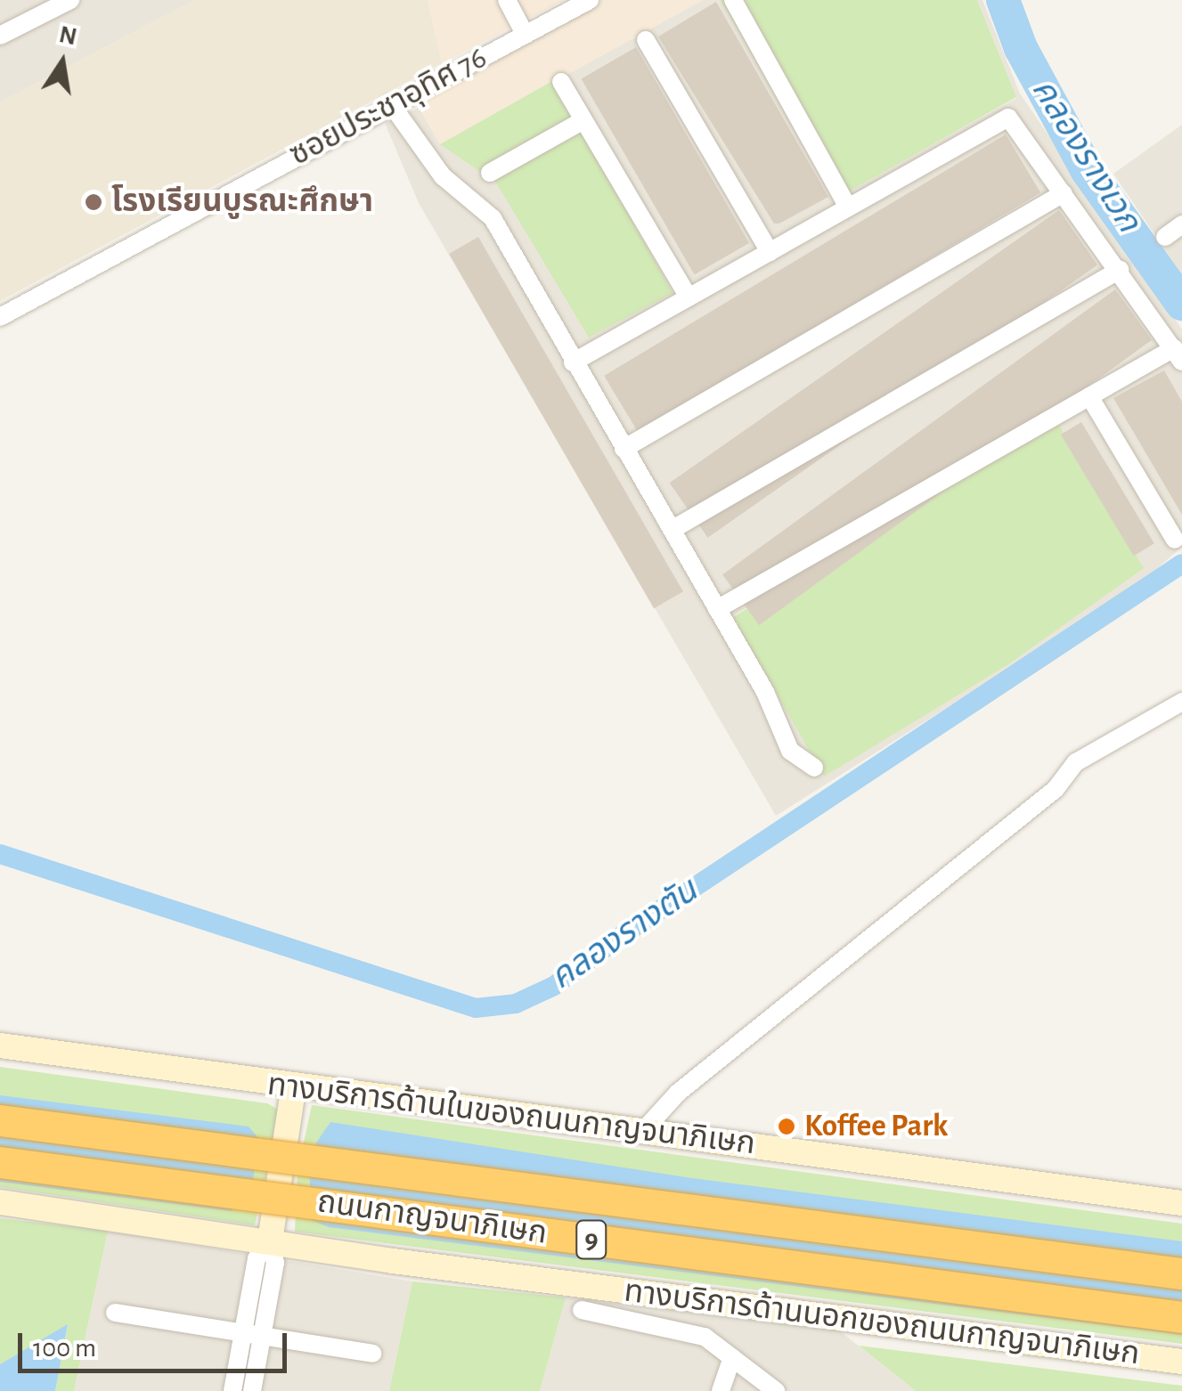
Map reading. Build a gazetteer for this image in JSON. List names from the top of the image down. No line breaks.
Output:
{"streets":{"highway":["ถนนกาญจนาภิเษก","9"],"main road":["ทางบริการด้านในของถนนกาญจนาภิเษก","ทางบริการด้านนอกของถนนกาญจนาภิเษก"],"street":["ซอยประชาอุทิศ 76"]},"water":["คลองรางเวก","คลองรางตัน"],"places":["โรงเรียนบูรณะศึกษา","Koffee Park"],"scale_bar":"100 m","north":"top"}
